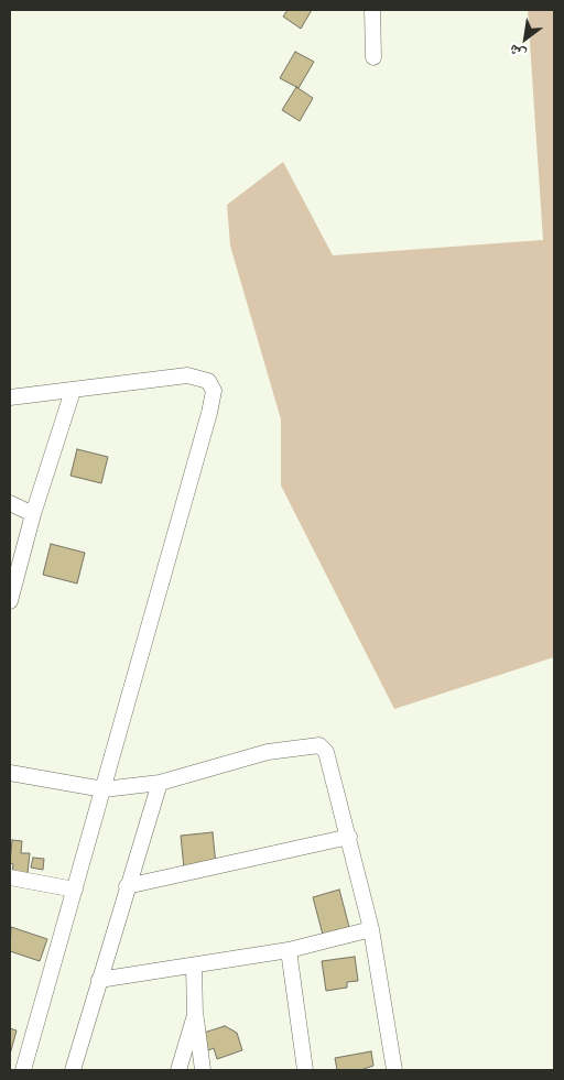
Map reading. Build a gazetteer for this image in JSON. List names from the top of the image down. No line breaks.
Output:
{"north":"bottom left"}
